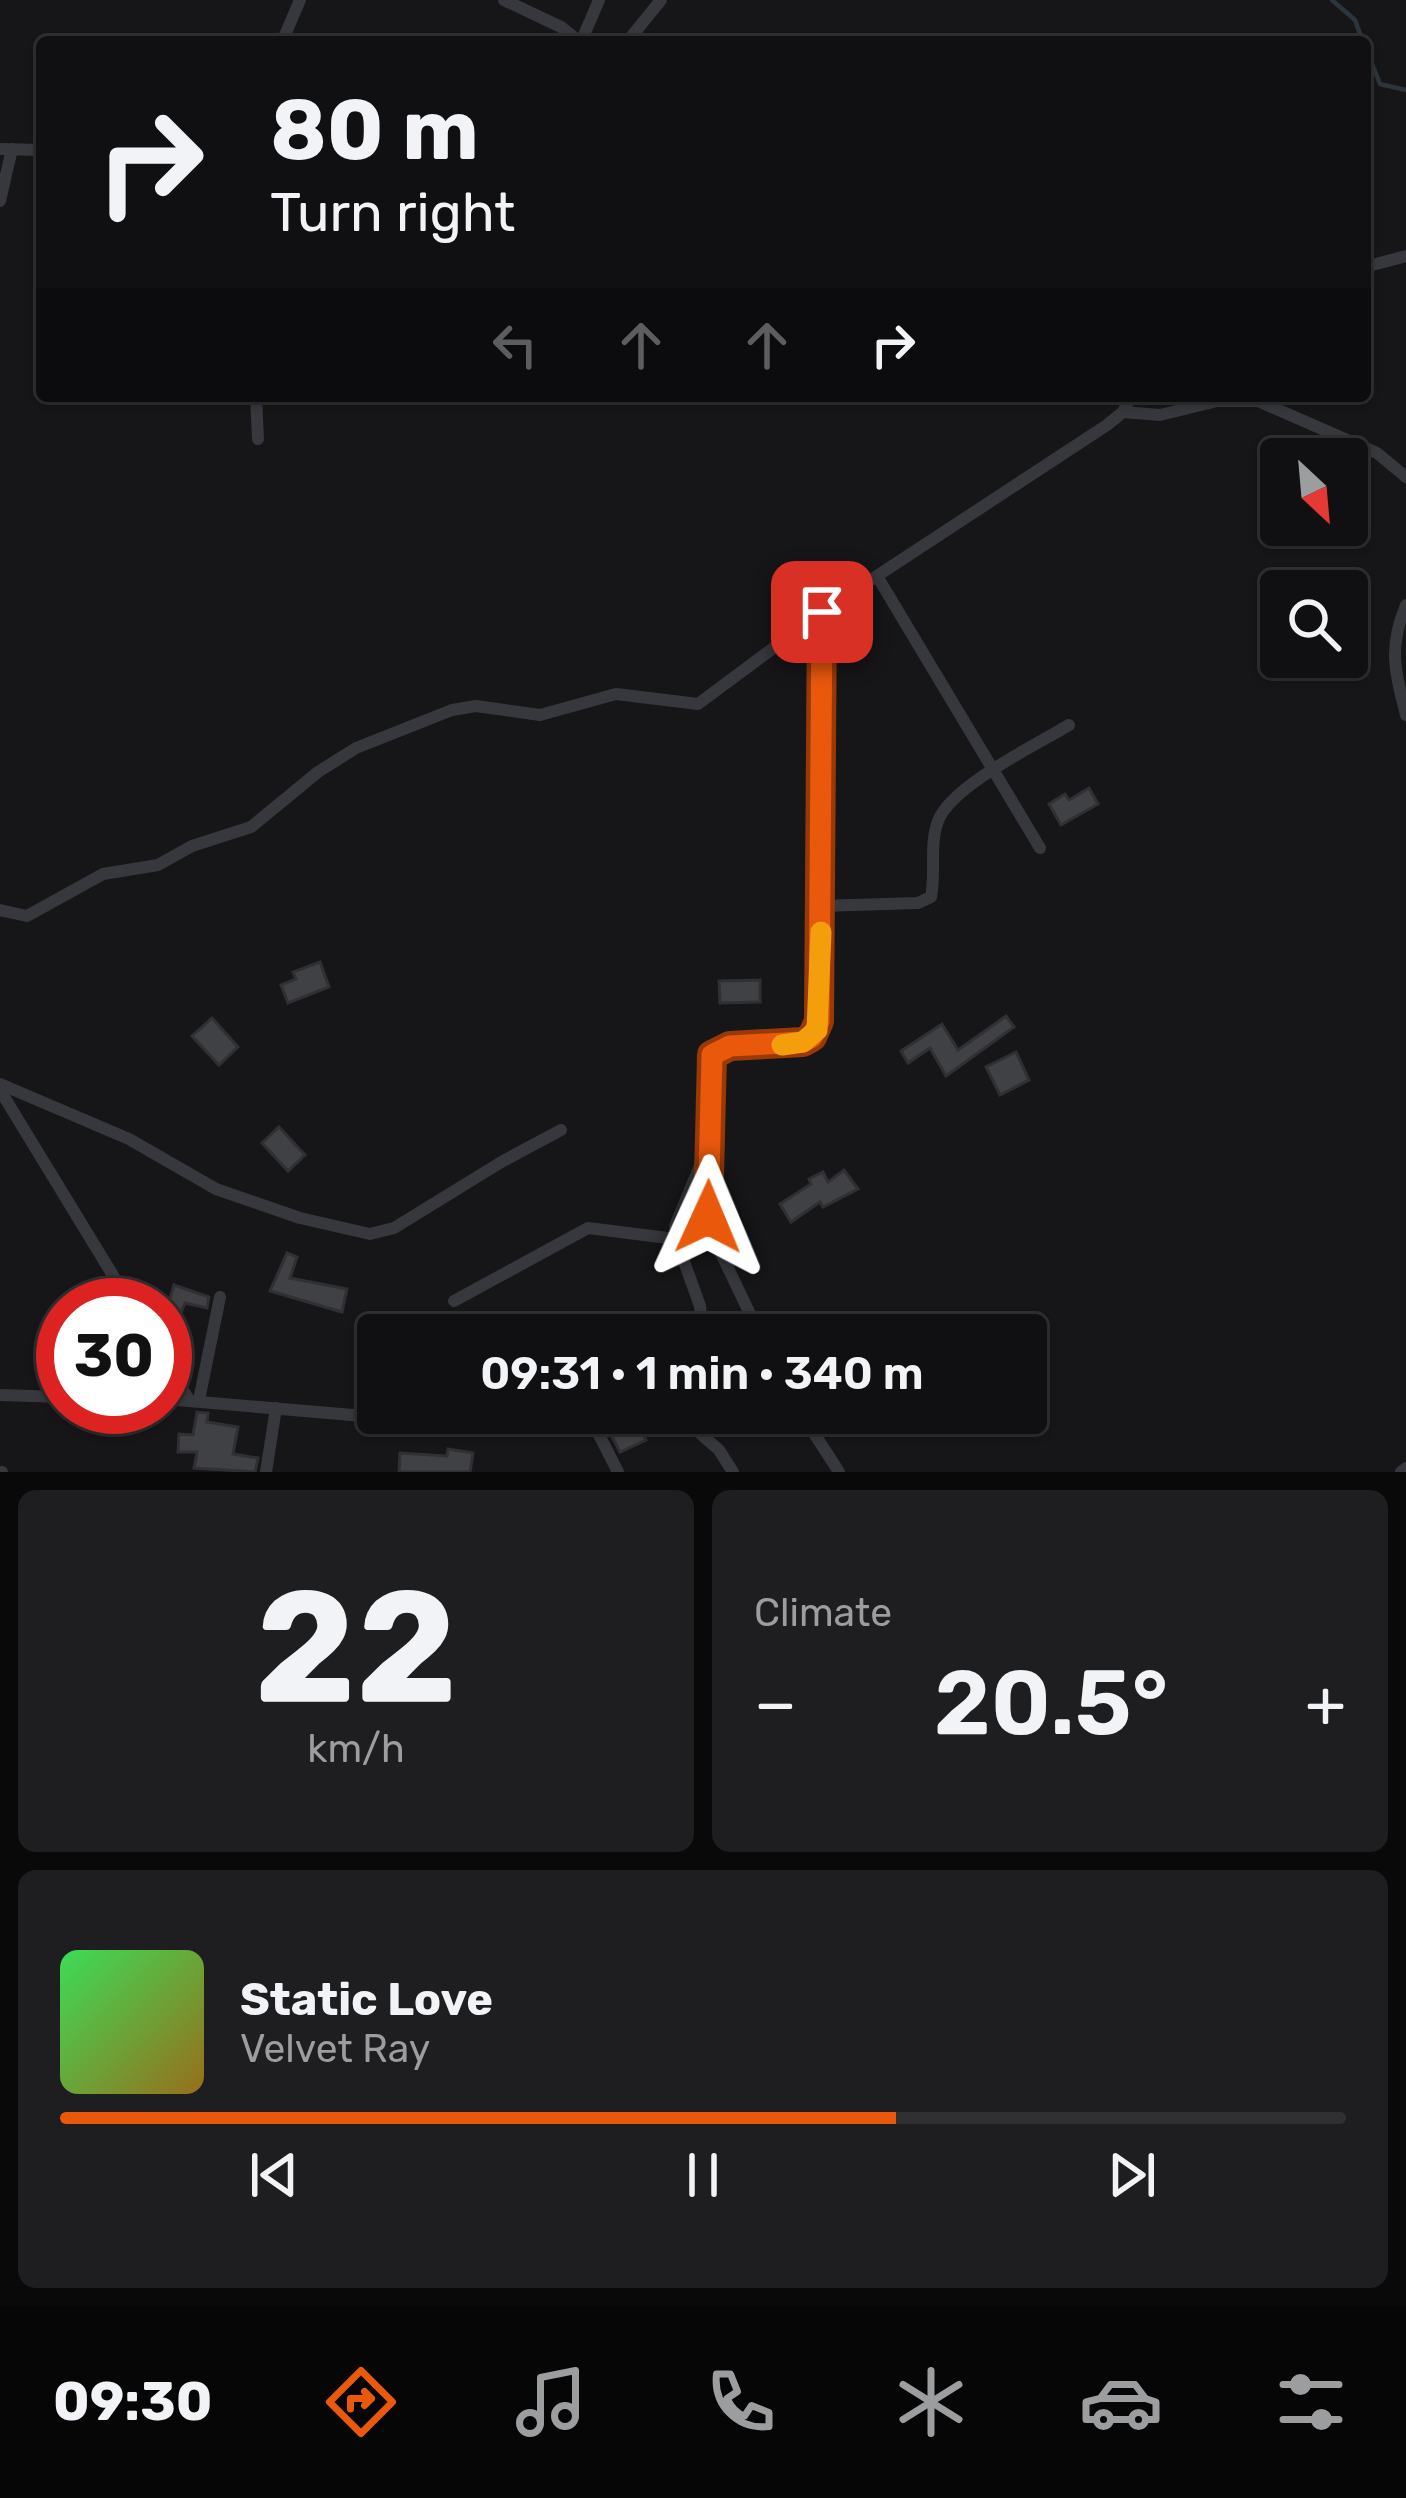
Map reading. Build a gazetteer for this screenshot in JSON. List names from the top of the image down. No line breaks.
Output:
{"north":"bottom right","page":{"turn":["80 m","Turn right"],"limit":"30","trip":"09:31 · 1 min · 340 m","tile":[["22","km/h"],"Climate"],"heat":["−","20.5°","+"],"song":["Static Love","Velvet Ray"],"tabs":"09:30"}}
